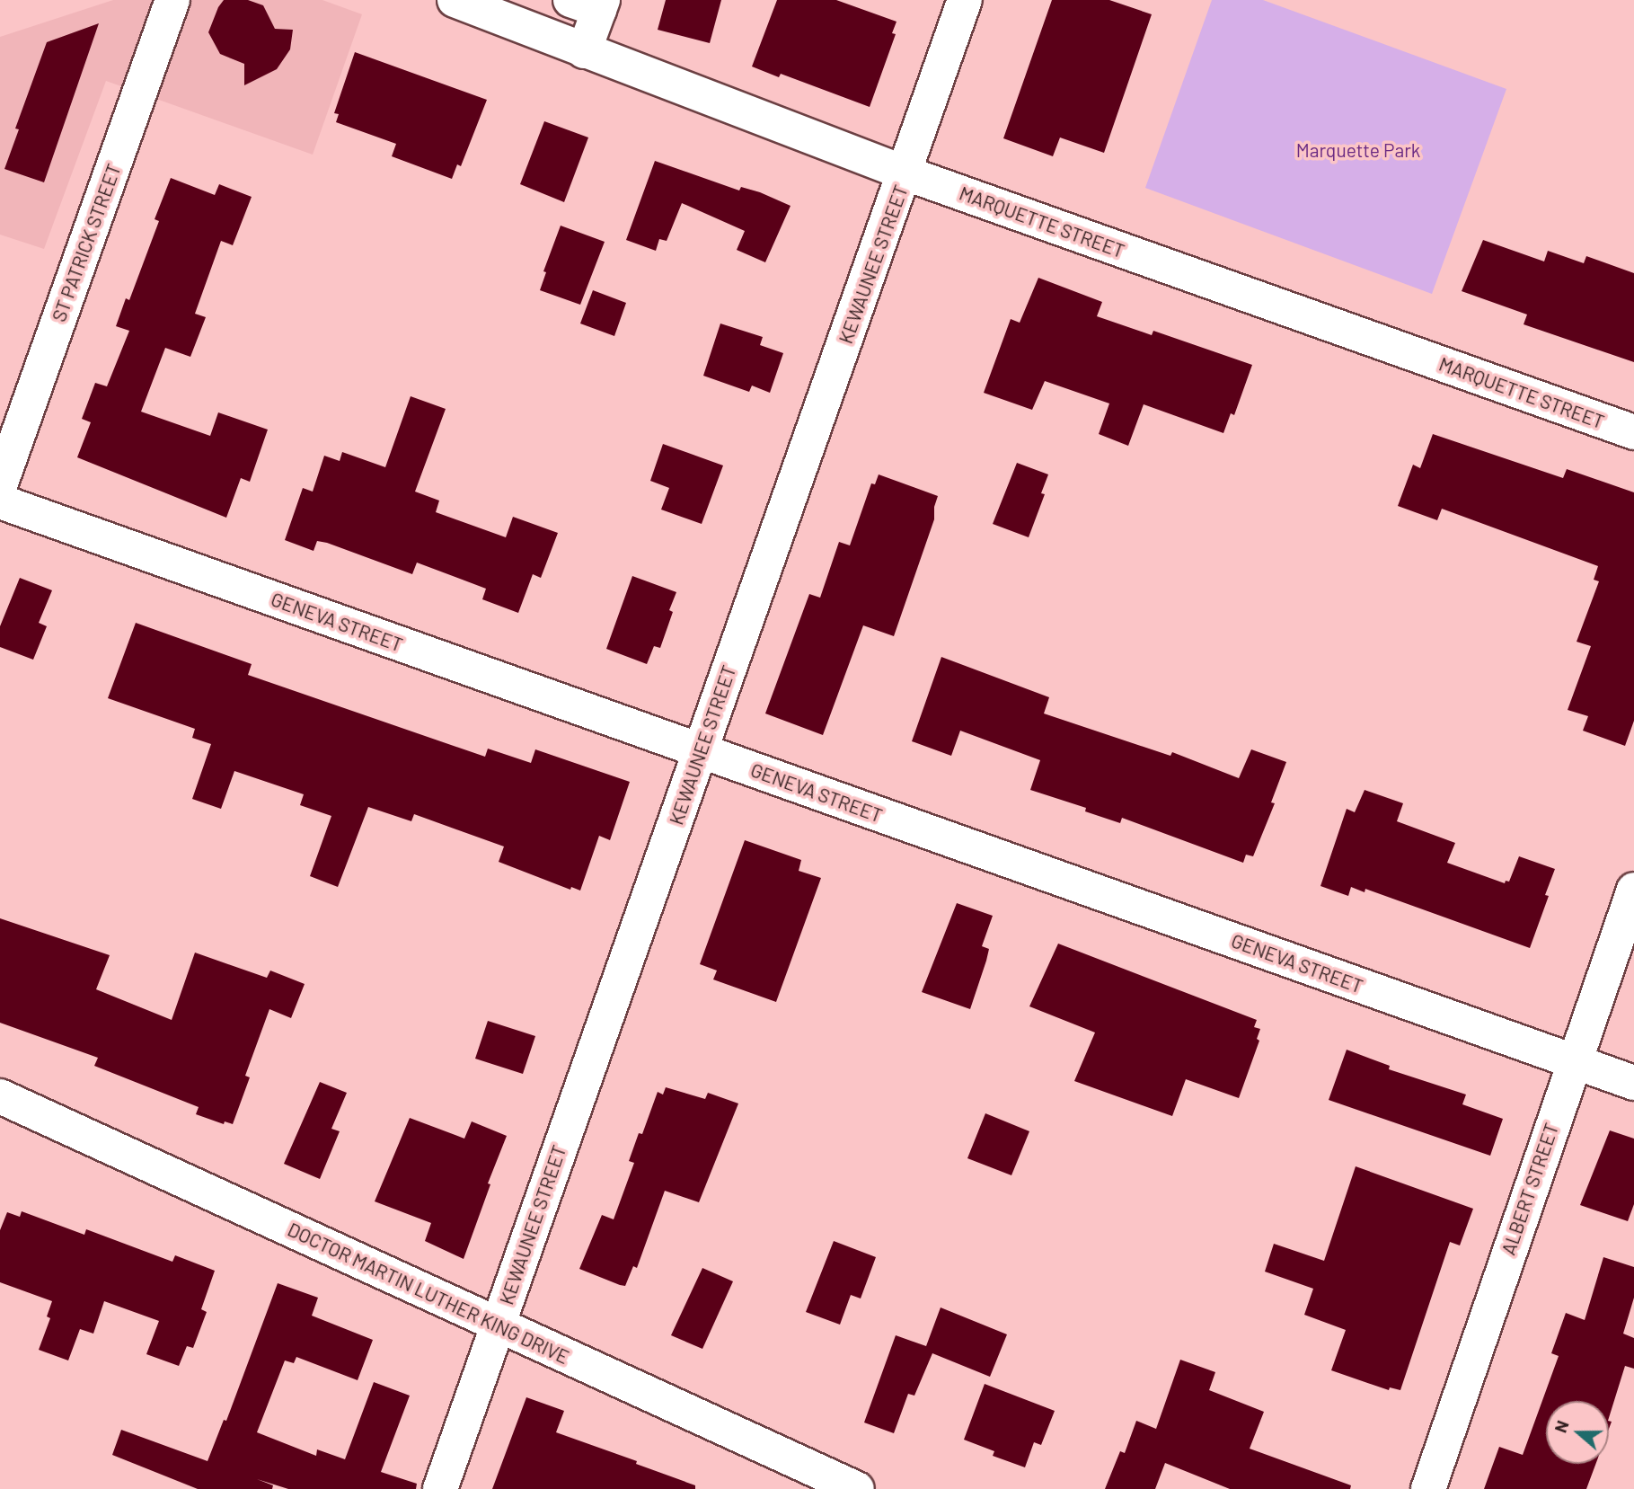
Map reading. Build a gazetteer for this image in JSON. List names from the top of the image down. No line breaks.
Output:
{"streets":{"street":["MARQUETTE STREET","ST PATRICK STREET","KEWAUNEE STREET","GENEVA STREET","ALBERT STREET","DOCTOR MARTIN LUTHER KING DRIVE"]},"crossings":[["MARQUETTE STREET","KEWAUNEE STREET"],["KEWAUNEE STREET","GENEVA STREET"],["KEWAUNEE STREET","DOCTOR MARTIN LUTHER KING DRIVE"],["GENEVA STREET","ALBERT STREET"]],"parks":["Marquette Park"],"north":"left"}
